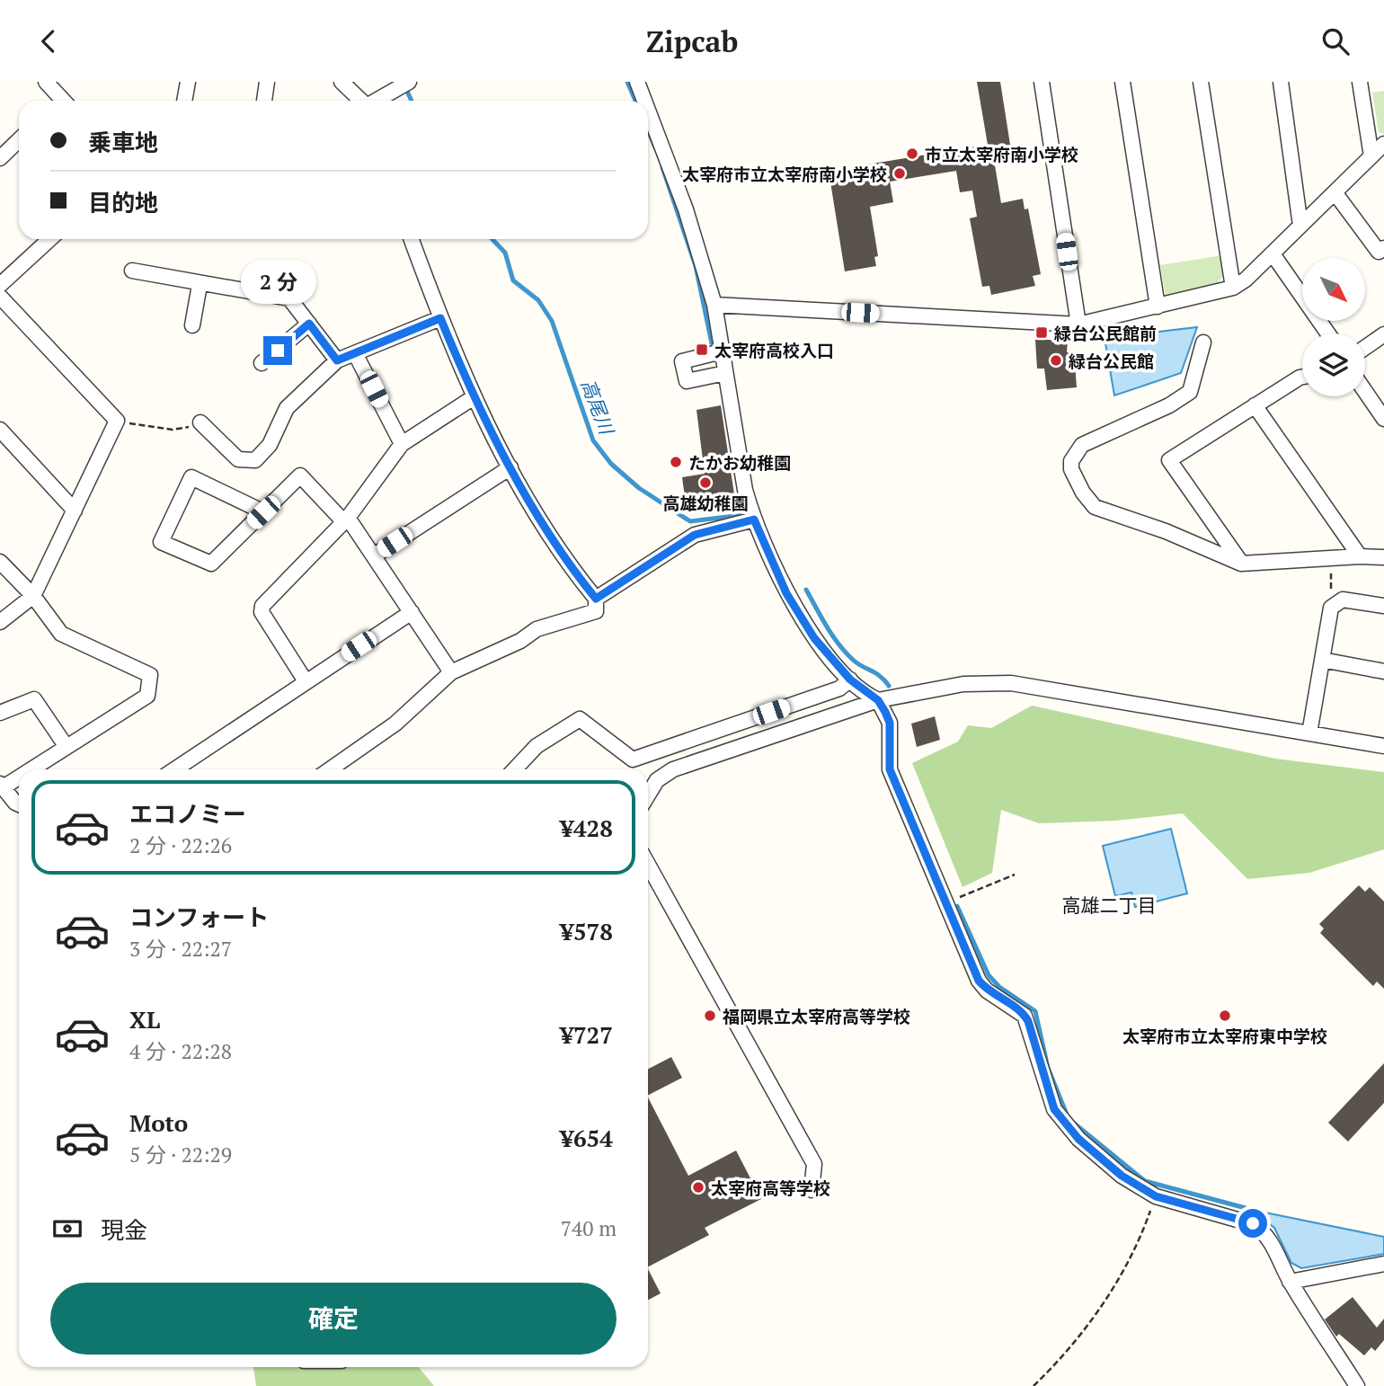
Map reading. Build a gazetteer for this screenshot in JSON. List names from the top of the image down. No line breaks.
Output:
{"districts":["高雄二丁目"],"water":["高尾川"],"places":{"other":["市立太宰府南小学校","太宰府市立太宰府南小学校","緑台公民館","たかお幼稚園","高雄幼稚園","福岡県立太宰府高等学校","太宰府市立太宰府東中学校","太宰府高等学校"],"transit":["緑台公民館前","太宰府高校入口"]},"north":"bottom right","page":{"header":"Zipcab","banner":["乗車地","目的地"],"bubble":"2 分","list":[{"name":"エコノミー","note":"2 分 · 22:26","value":"¥428"},{"name":"コンフォート","note":"3 分 · 22:27","value":"¥578"},{"name":"XL","note":"4 分 · 22:28","value":"¥727"},{"name":"Moto","note":"5 分 · 22:29","value":"¥654"}],"pay":["現金","740 m"],"buttons":"確定"}}
